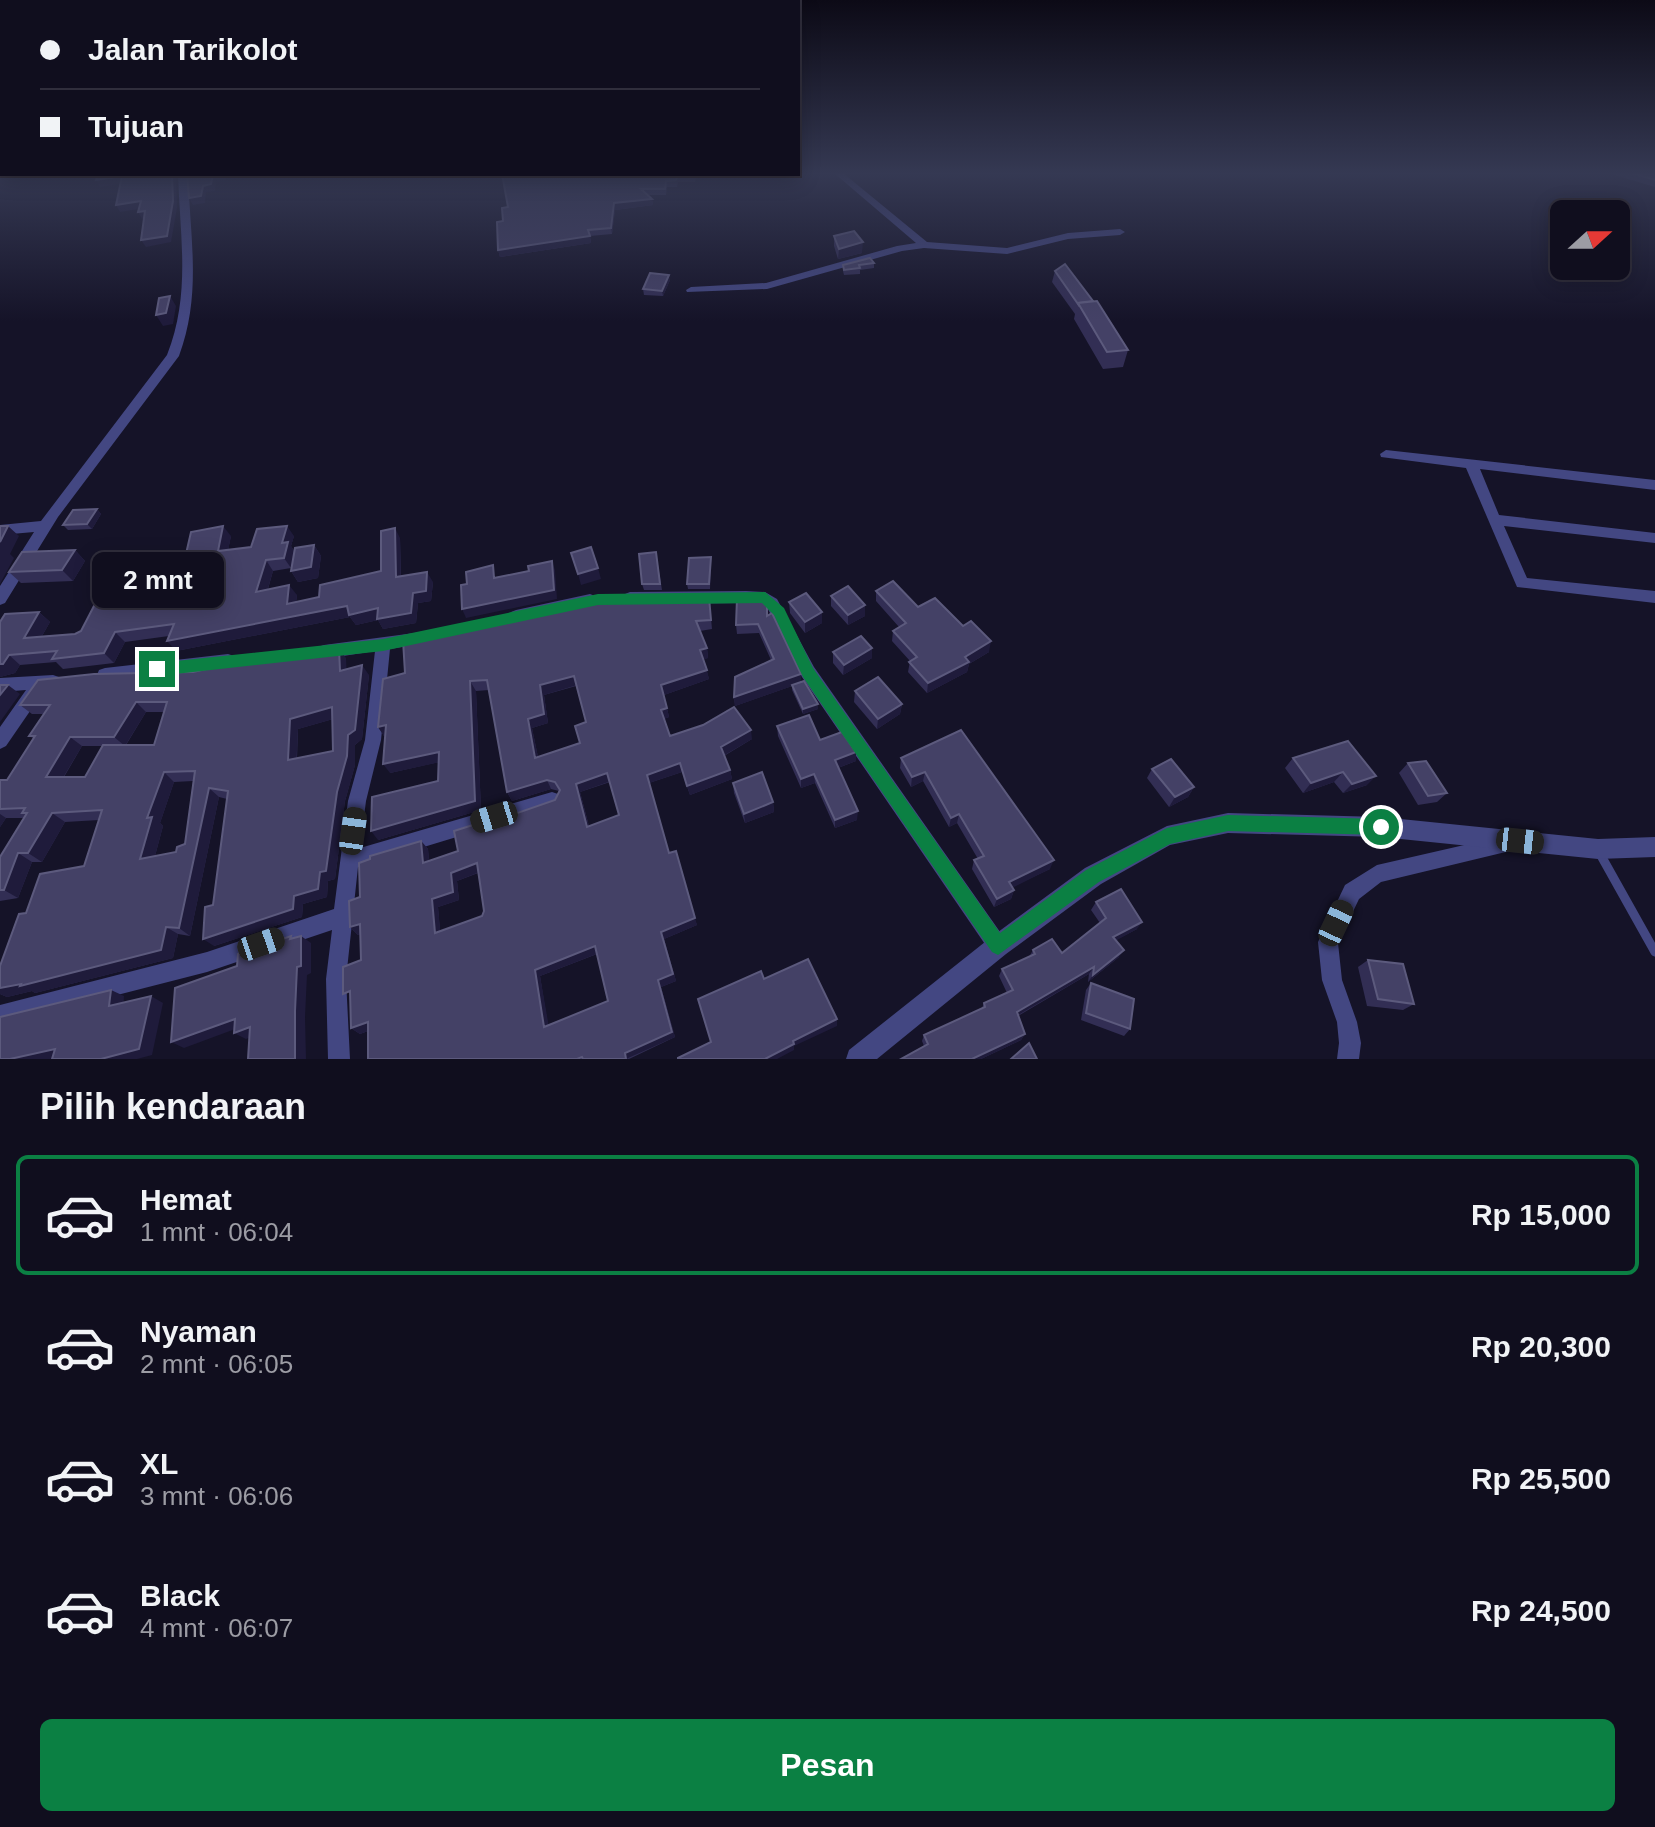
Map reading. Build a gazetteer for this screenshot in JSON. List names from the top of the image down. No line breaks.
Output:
{"north":"right","page":{"banner":["Jalan Tarikolot","Tujuan"],"bubble":"2 mnt","heading":"Pilih kendaraan","list":[{"name":"Hemat","note":"1 mnt · 06:04","value":"Rp 15,000"},{"name":"Nyaman","note":"2 mnt · 06:05","value":"Rp 20,300"},{"name":"XL","note":"3 mnt · 06:06","value":"Rp 25,500"},{"name":"Black","note":"4 mnt · 06:07","value":"Rp 24,500"}],"buttons":"Pesan"}}
